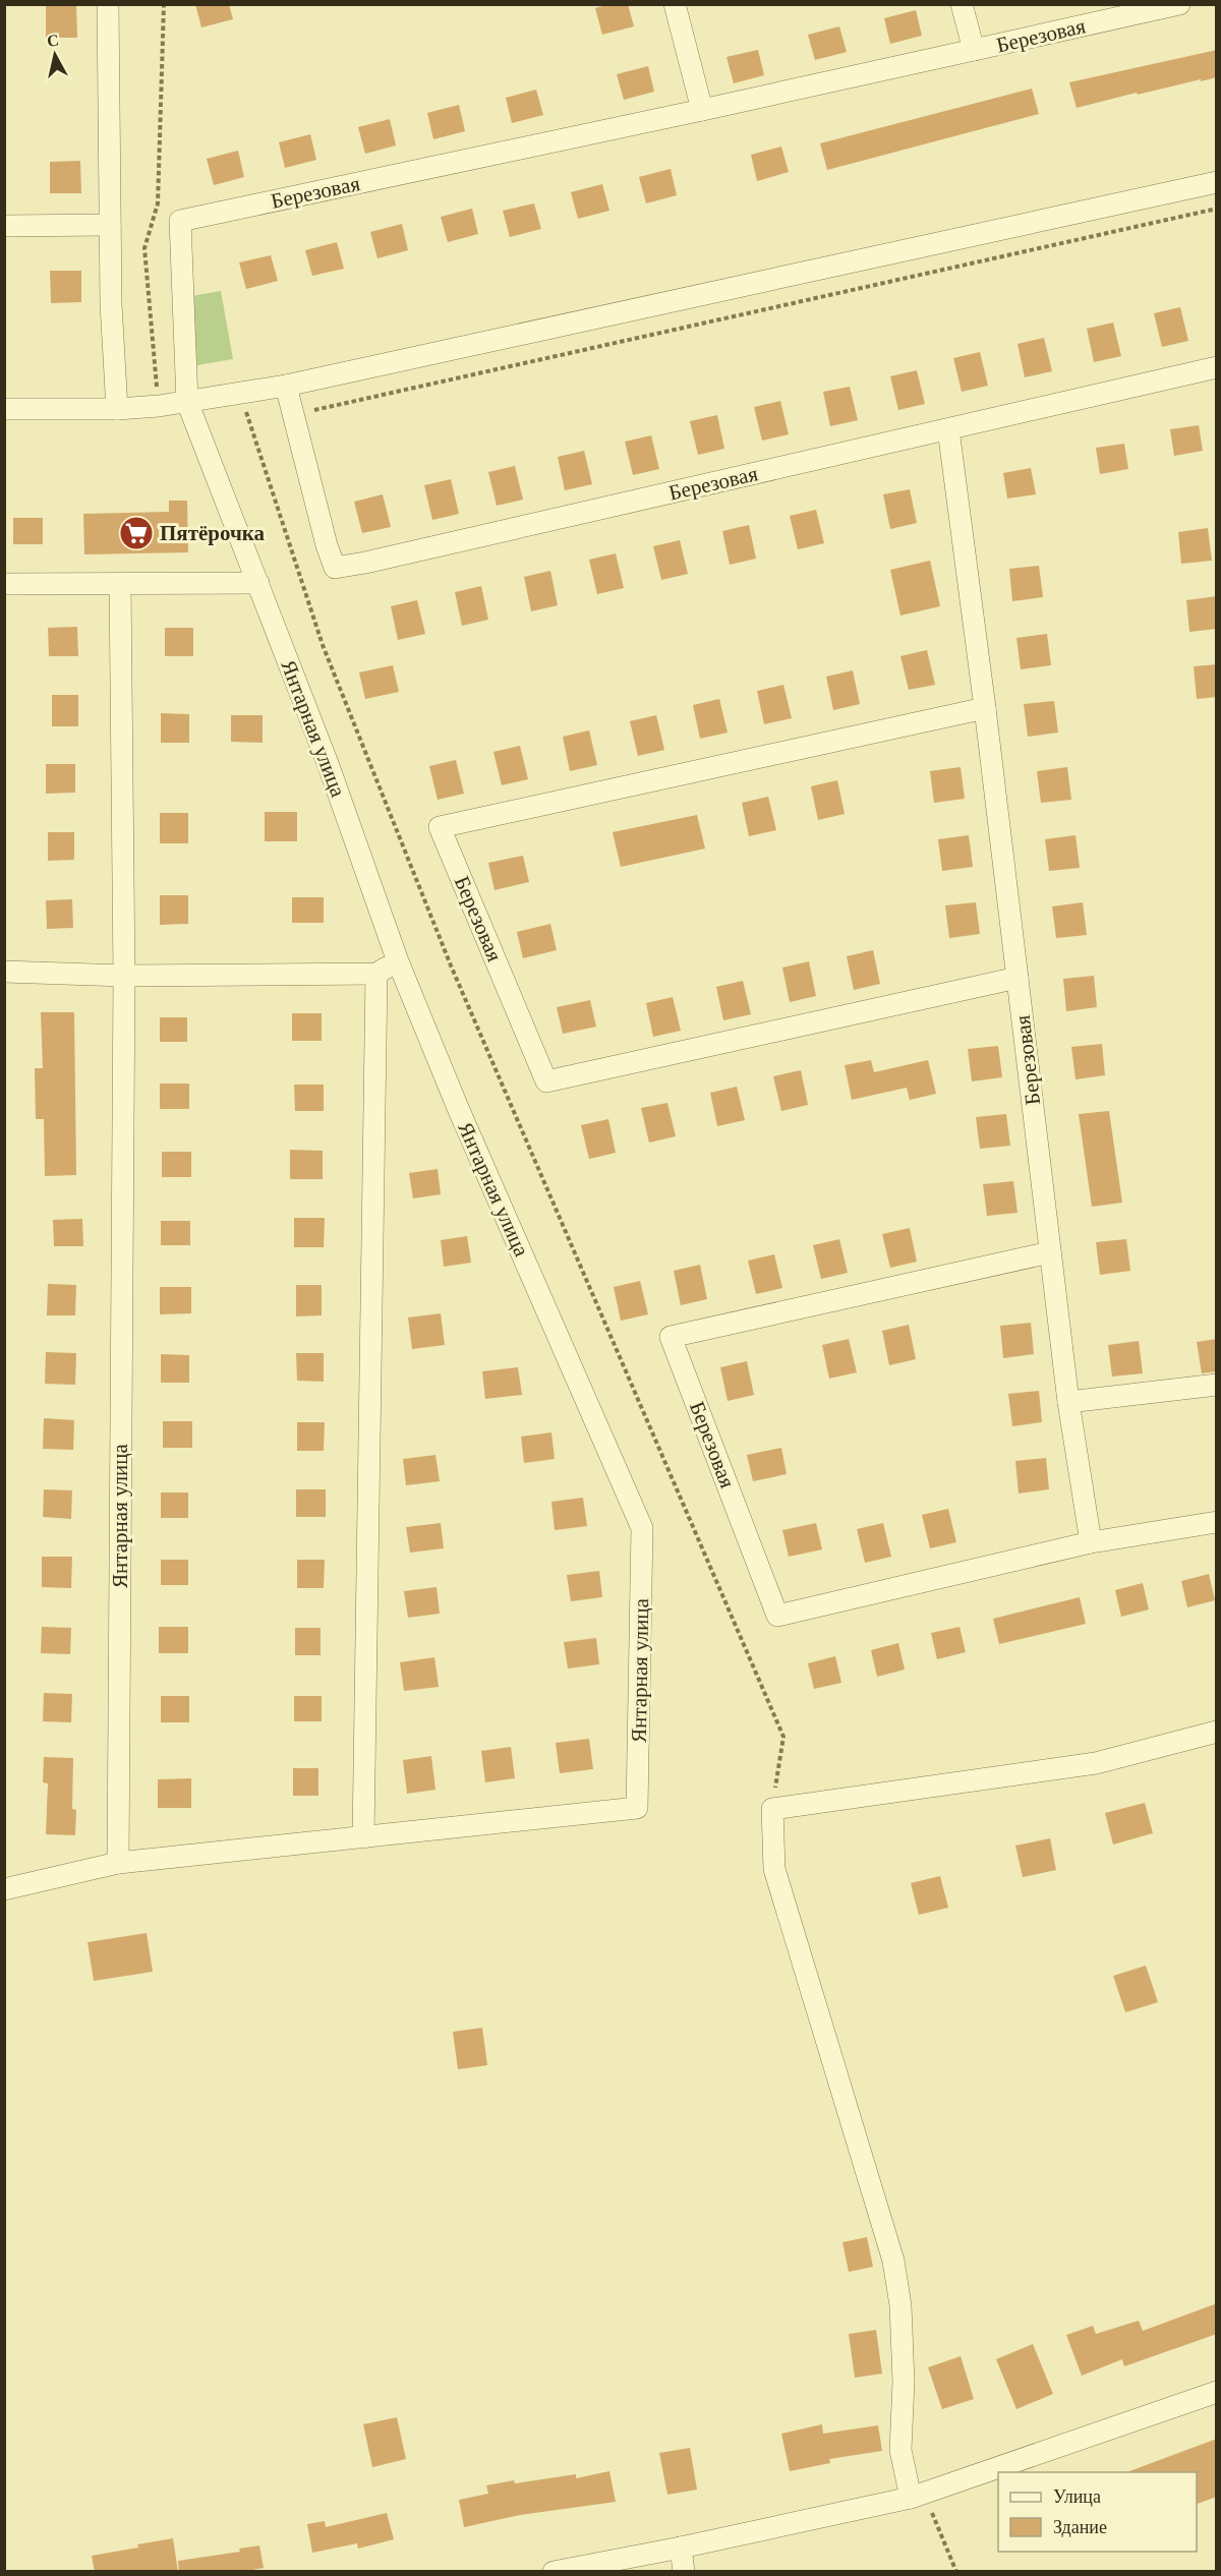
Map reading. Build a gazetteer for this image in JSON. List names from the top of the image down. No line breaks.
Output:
{"streets":{"street":["Березовая","Янтарная улица"]},"crossings":[["Березовая","Янтарная улица"]],"places":{"supermarket":["Пятёрочка"]},"legend":["Улица","Здание"],"north":"top"}
